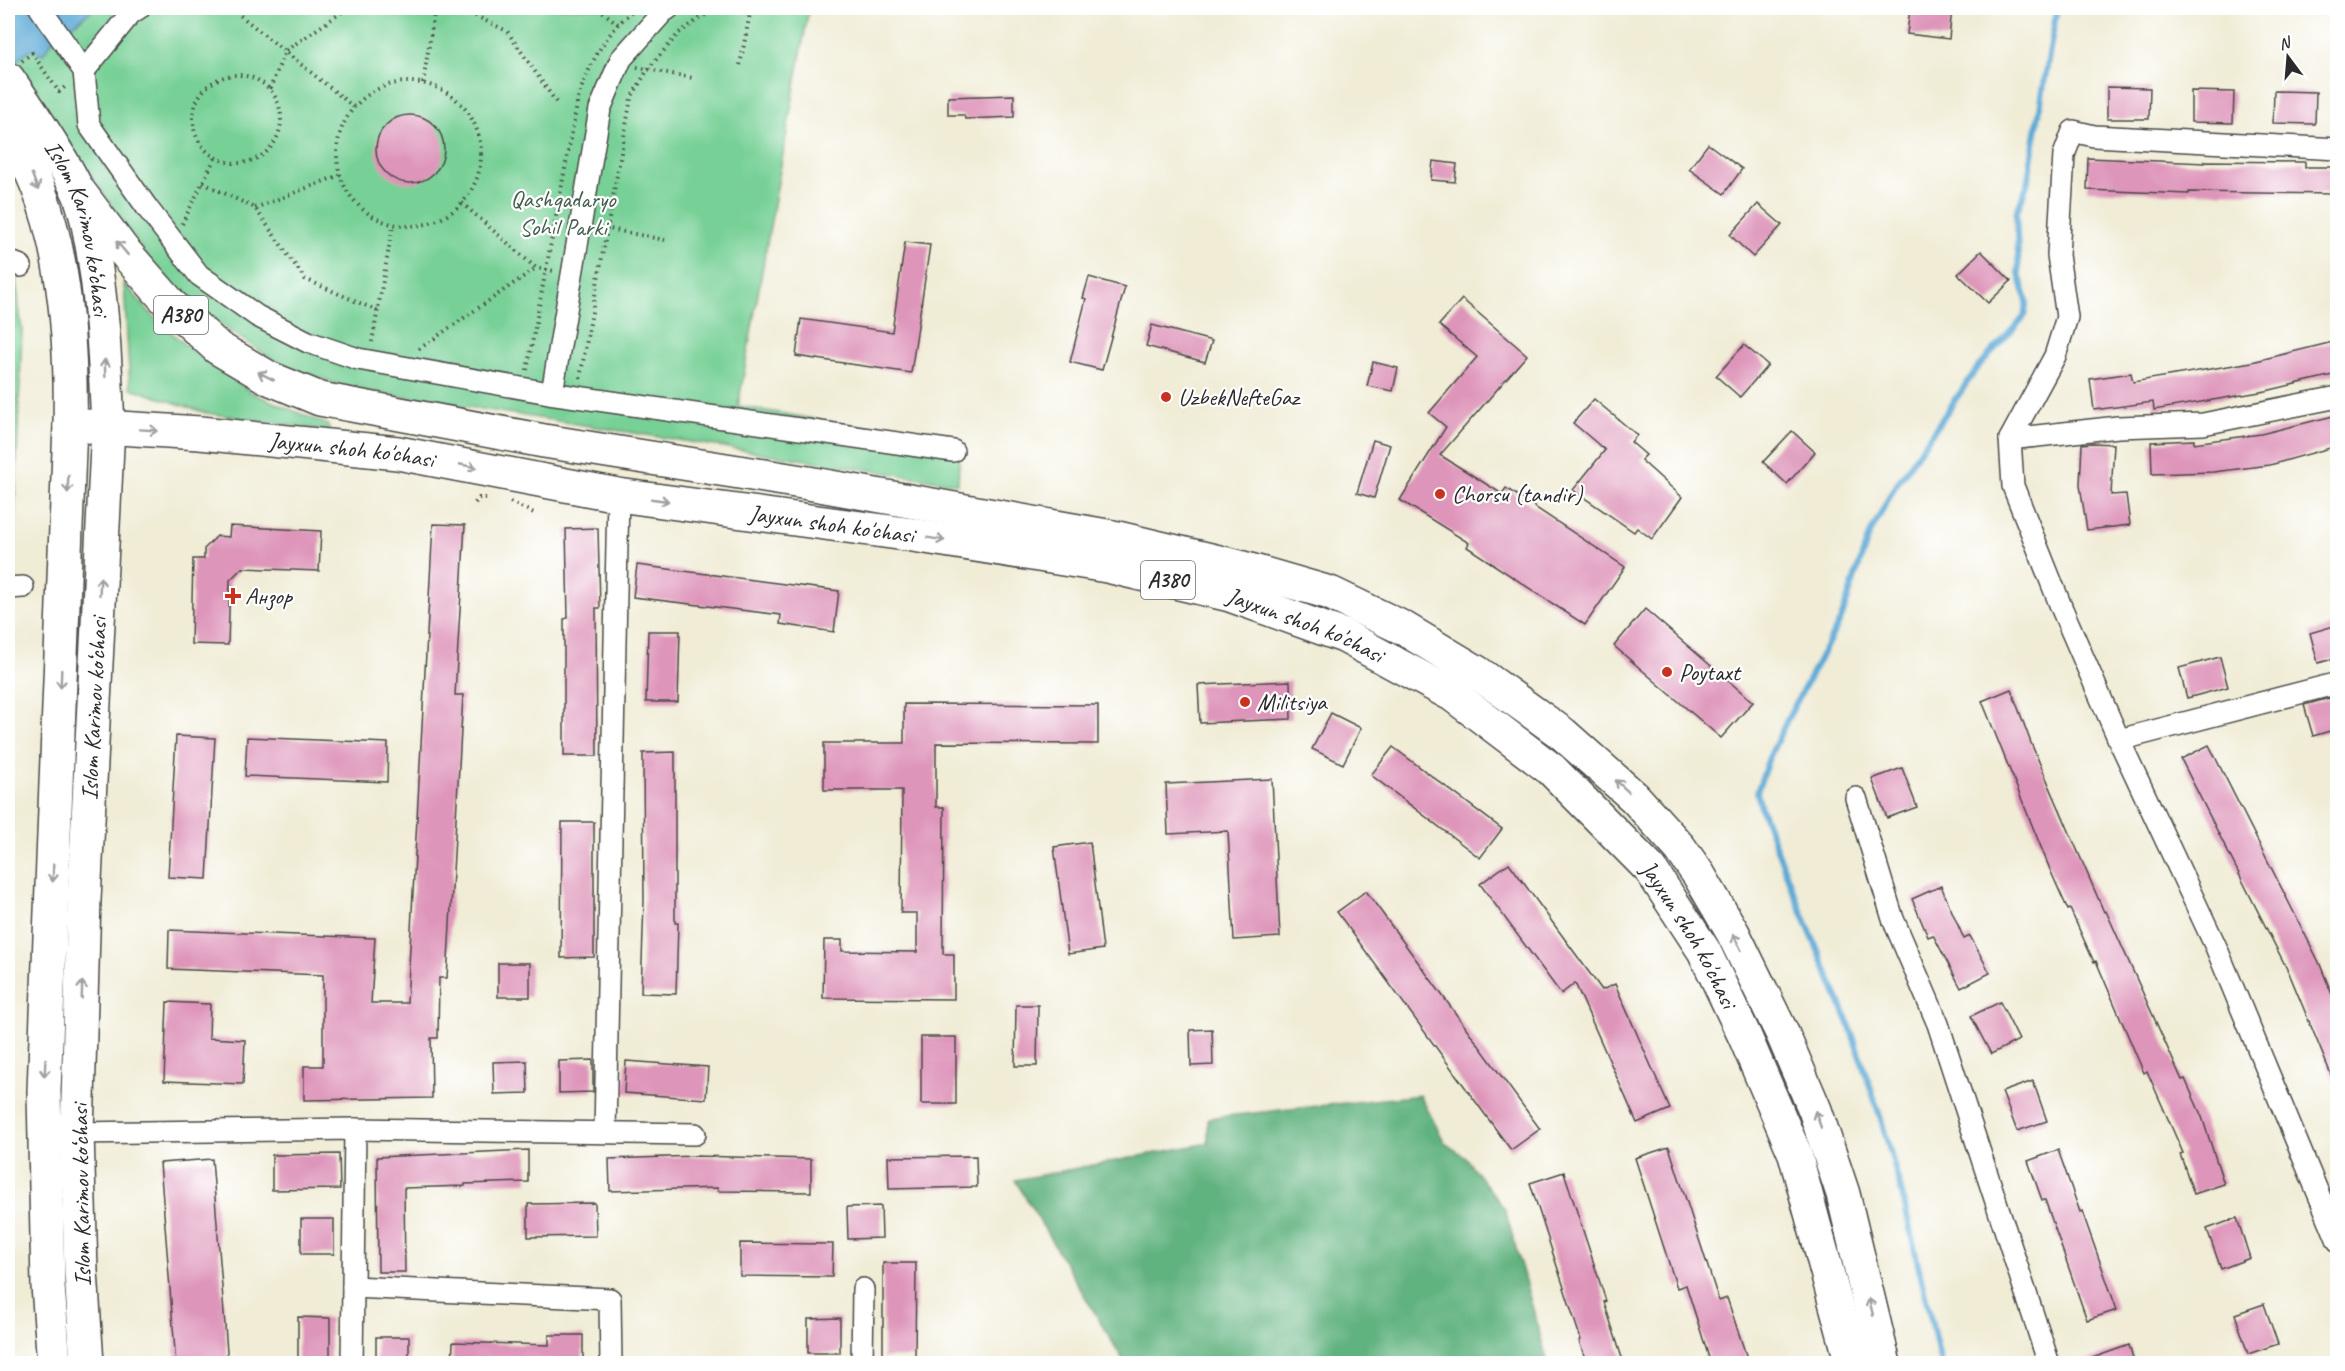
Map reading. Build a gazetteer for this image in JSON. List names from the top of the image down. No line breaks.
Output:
{"streets":{"main road":["Islom Karimov ko‘chasi","A380","Jayxun shoh ko'chasi"]},"crossings":[["Islom Karimov ko‘chasi","Jayxun shoh ko'chasi"]],"parks":["Qashqadaryo Sohil Parki"],"places":{"other":["UzbekNefteGaz","Chorsu (tandir)","Poytaxt","Militsiya"],"health":["Анзор"]},"north":"top"}
